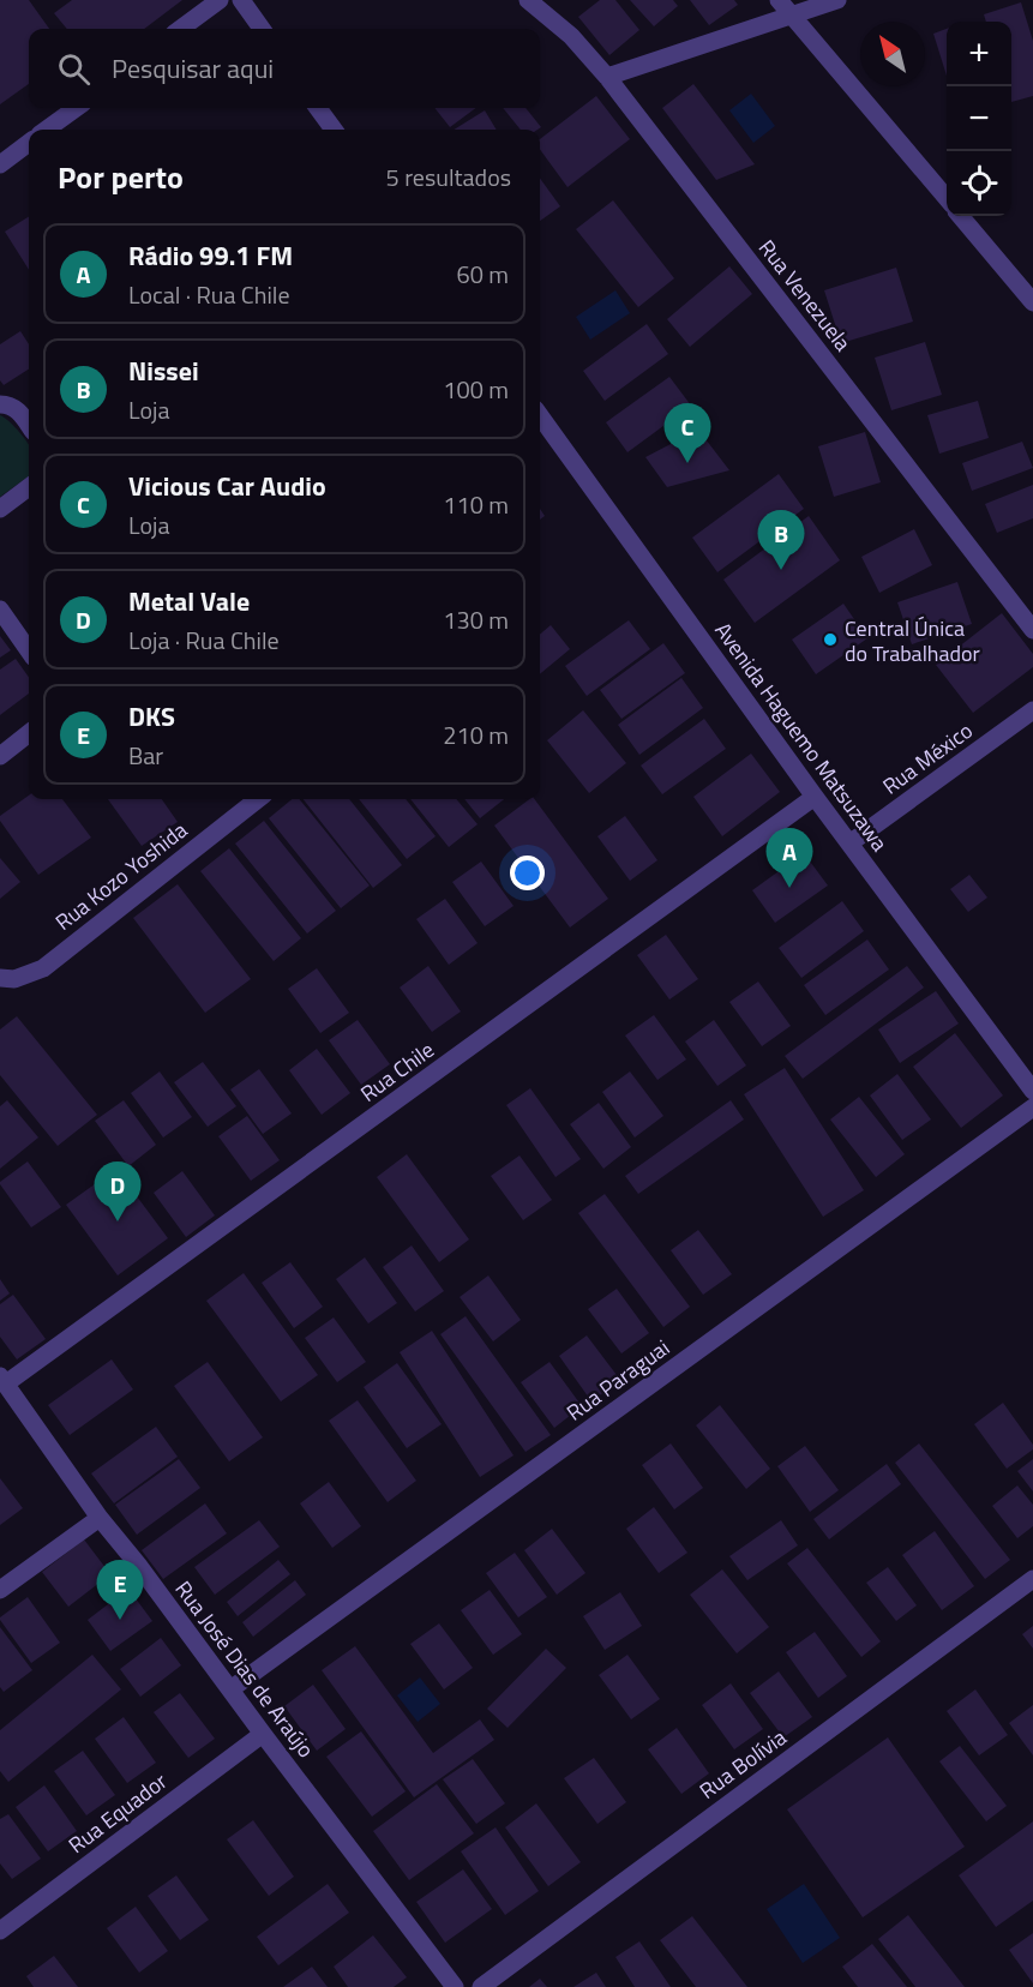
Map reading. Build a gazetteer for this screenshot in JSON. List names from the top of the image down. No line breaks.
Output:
{"streets":{"street":["Rua Venezuela","Avenida Haguemo Matsuzawa","Rua México","Rua Kozo Yoshida","Rua Chile","Rua Paraguai","Rua José Dias de Araújo","Rua Bolívia","Rua Equador"]},"crossings":[["Avenida Haguemo Matsuzawa","Rua México"],["Avenida Haguemo Matsuzawa","Rua Chile"],["Rua Chile","Rua José Dias de Araújo"],["Rua Paraguai","Rua José Dias de Araújo"],["Rua José Dias de Araújo","Rua Equador"]],"places":["Central Única do Trabalhador"],"north":"top left","page":{"map_buttons":["+","−"],"search":"Pesquisar aqui","heading":["Por perto","5 resultados"],"list":[{"mark":"A","name":"Rádio 99.1 FM","note":"Local · Rua Chile","value":"60 m"},{"mark":"B","name":"Nissei","note":"Loja","value":"100 m"},{"mark":"C","name":"Vicious Car Audio","note":"Loja","value":"110 m"},{"mark":"D","name":"Metal Vale","note":"Loja · Rua Chile","value":"130 m"},{"mark":"E","name":"DKS","note":"Bar","value":"210 m"}],"pins":["C","B","A","D","E"]}}
